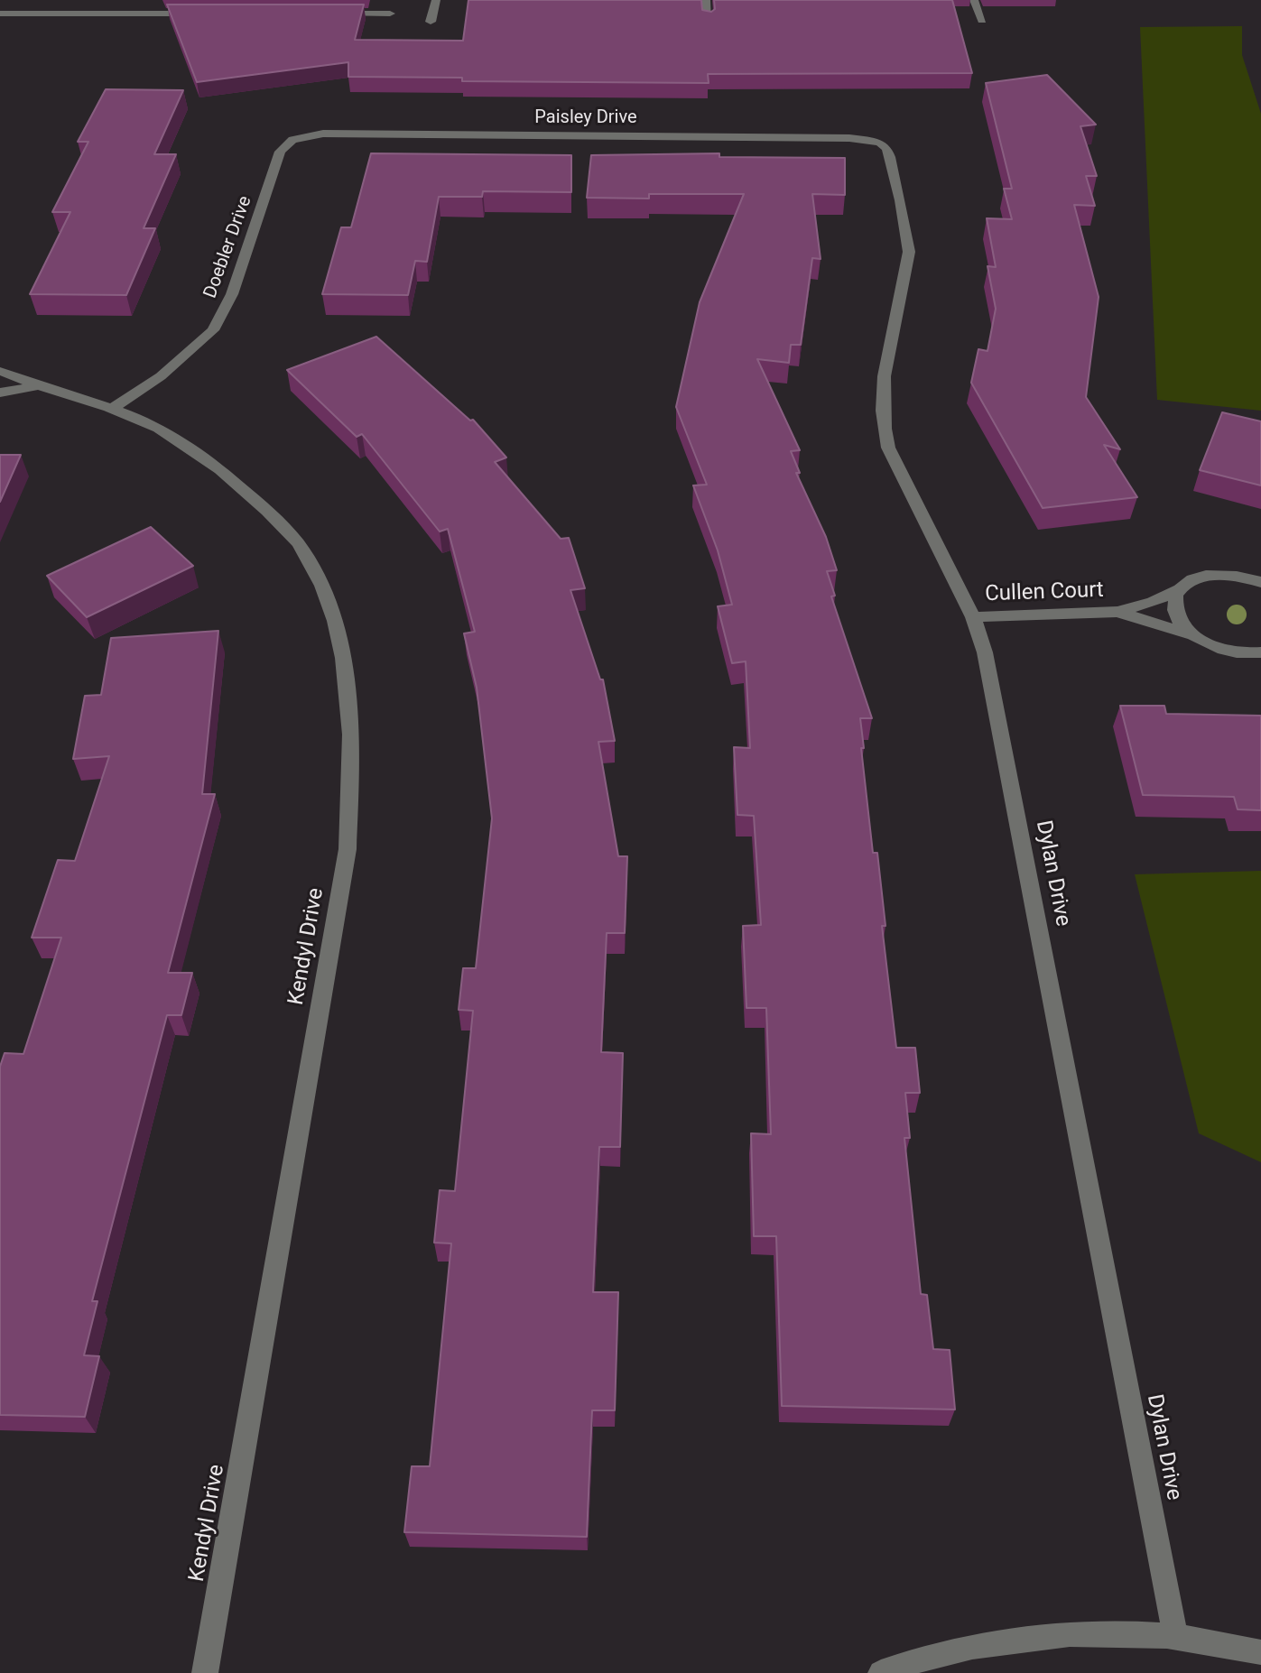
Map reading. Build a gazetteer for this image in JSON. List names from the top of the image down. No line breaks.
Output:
{"streets":{"street":["Paisley Drive","Doebler Drive","Cullen Court","Dylan Drive","Kendyl Drive"]},"crossings":[["Paisley Drive","Doebler Drive"],["Paisley Drive","Dylan Drive"],["Doebler Drive","Kendyl Drive"],["Cullen Court","Dylan Drive"]]}
